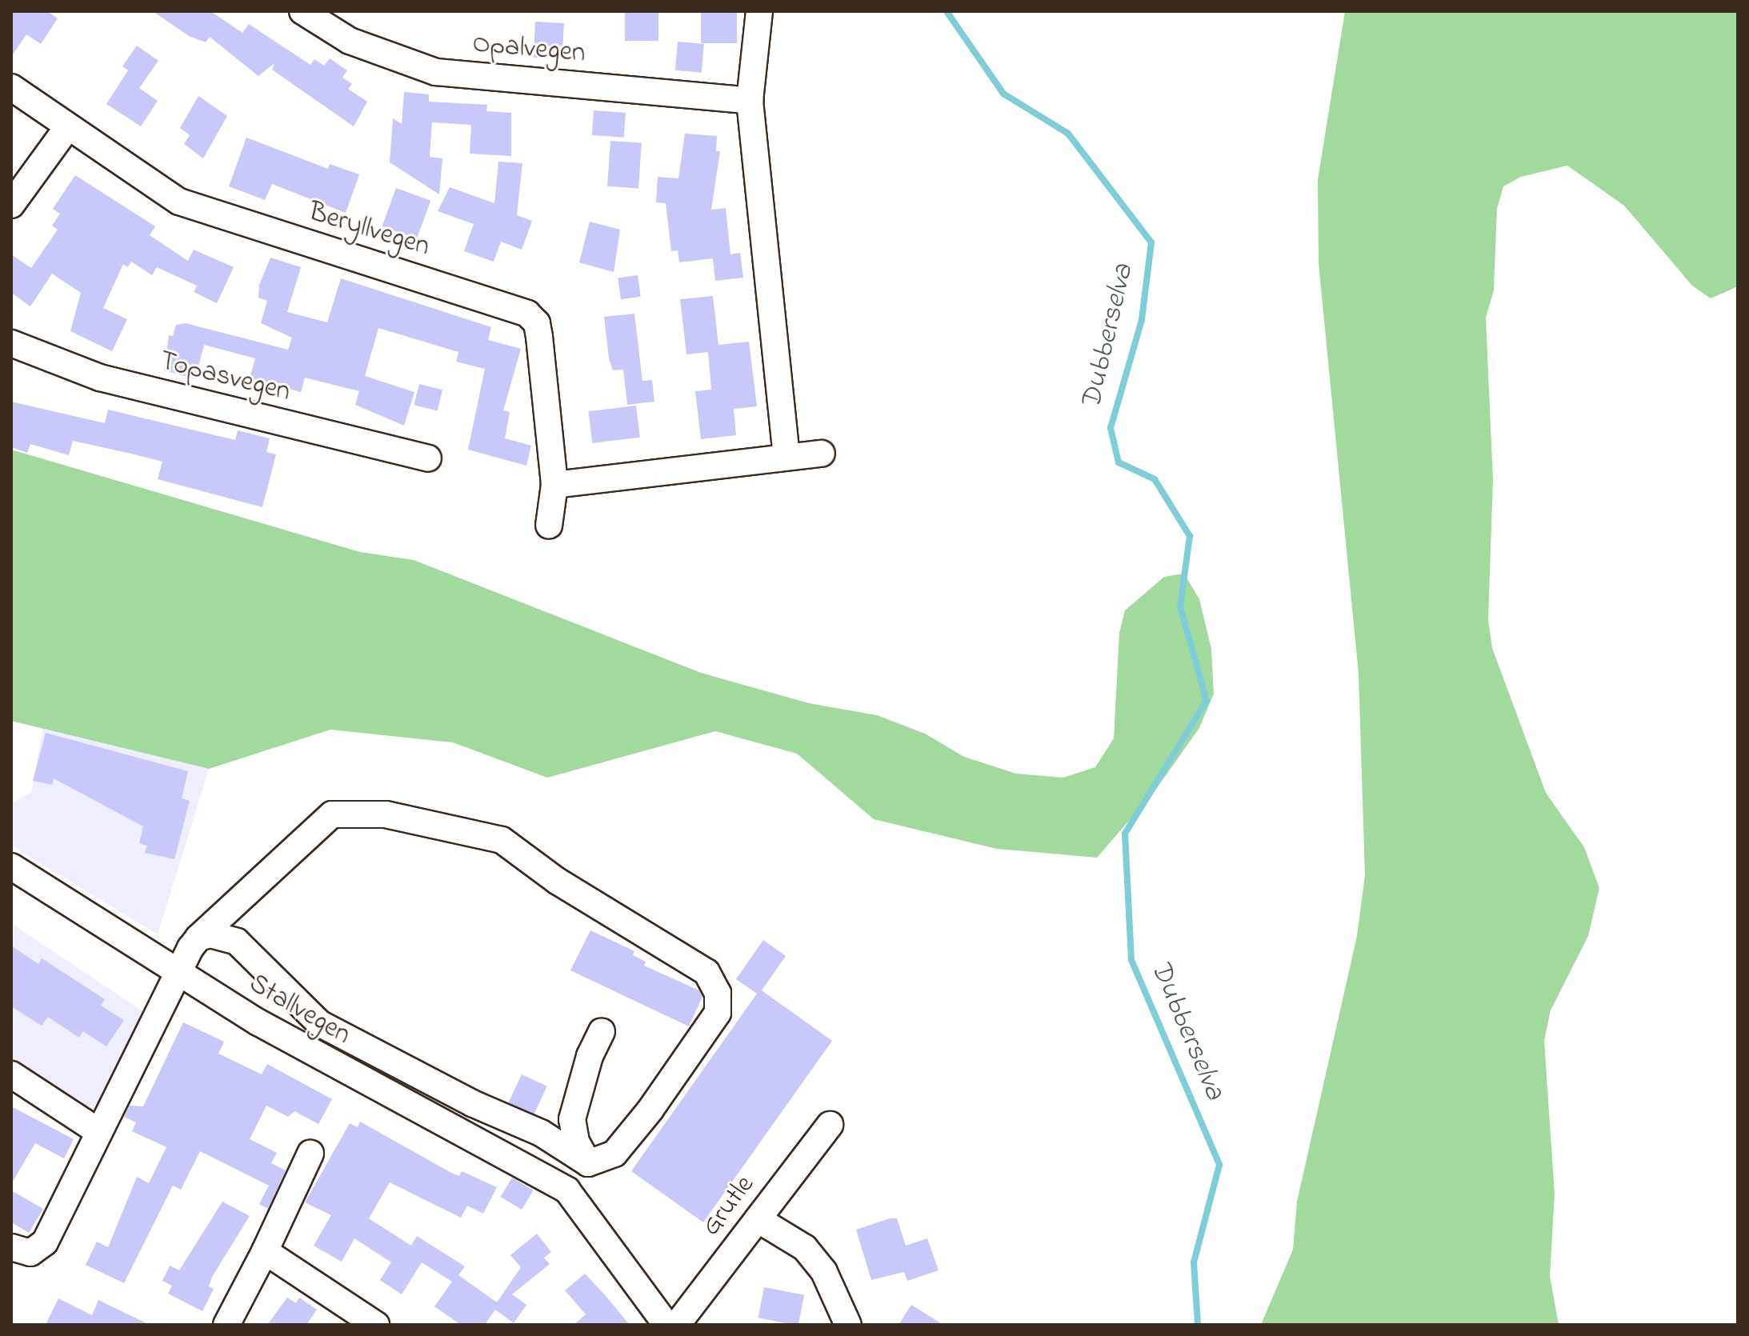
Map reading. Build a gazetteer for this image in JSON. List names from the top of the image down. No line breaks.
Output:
{"streets":{"street":["Opalvegen","Beryllvegen","Topasvegen","Stallvegen","Grutle"]},"water":["Dubberselva"]}
